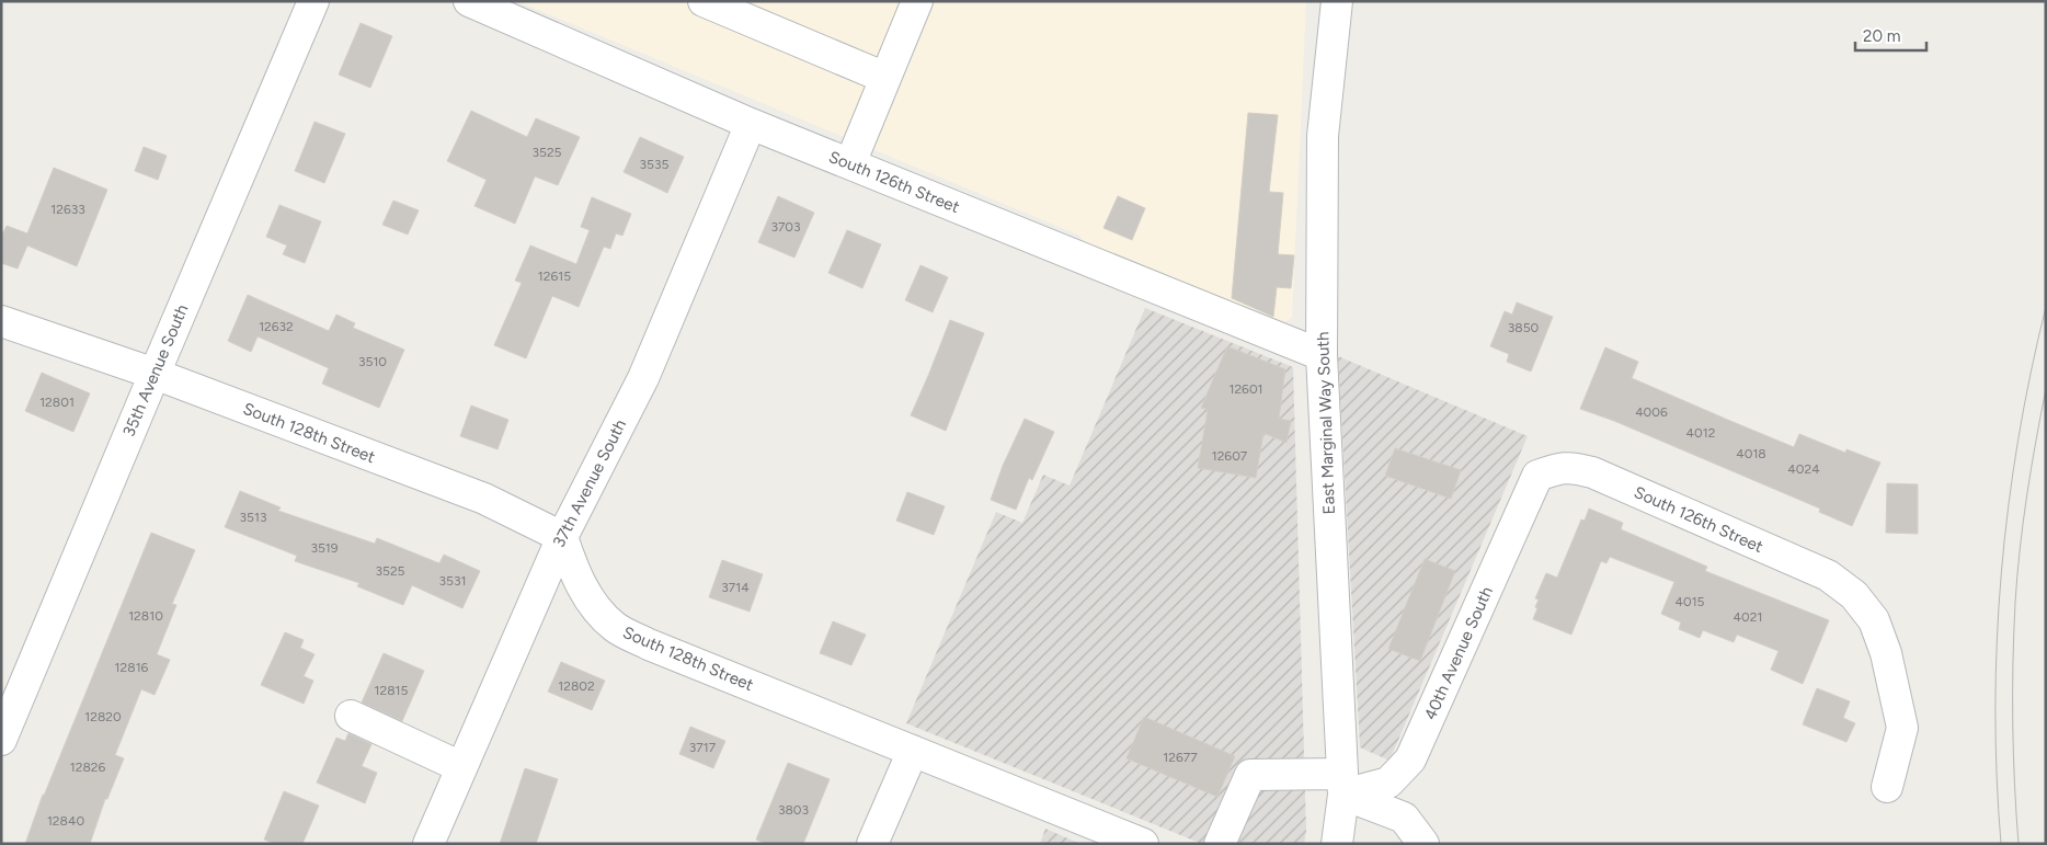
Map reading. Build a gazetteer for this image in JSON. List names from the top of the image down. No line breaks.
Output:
{"streets":{"street":["South 126th Street","35th Avenue South","East Marginal Way South","South 128th Street","37th Avenue South","40th Avenue South"]},"crossings":[["South 126th Street","East Marginal Way South"],["South 126th Street","37th Avenue South"],["South 126th Street","40th Avenue South"],["35th Avenue South","South 128th Street"],["East Marginal Way South","40th Avenue South"],["South 128th Street","37th Avenue South"]],"house_numbers":["3525","3535","12633","3703","12615","12632","3850","3510","12601","12801","4006","4012","4018","12607","4024","3513","3519","3525","3531","3714","4015","12810","4021","12816","12802","12815","12820","3717","12677","12826","3803","12840"],"scale_bar":"20 m"}
